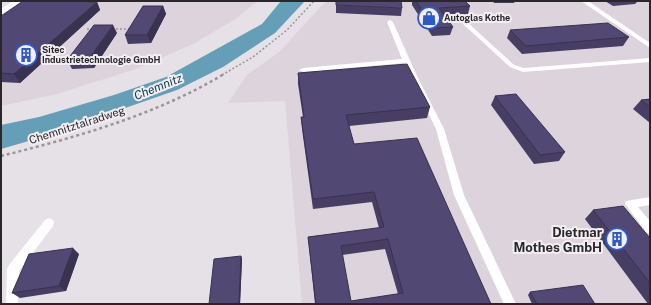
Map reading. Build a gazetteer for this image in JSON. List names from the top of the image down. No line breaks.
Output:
{"streets":{"path":["Chemnitztalradweg"]},"water":["Chemnitz"],"places":{"shop":["Autoglas Kothe"],"building":["Sitec Industrietechnologie GmbH","Dietmar Mothes GmbH"]}}
